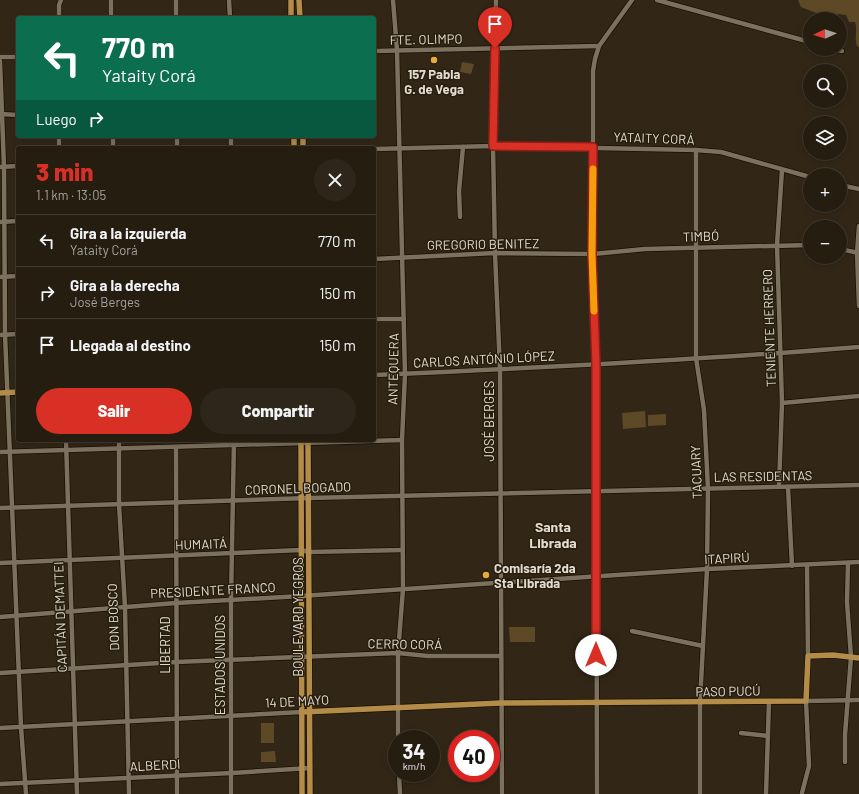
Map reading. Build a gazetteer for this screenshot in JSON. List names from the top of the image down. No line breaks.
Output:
{"streets":{"main road":["BOULEVARD YEGROS","PASO PUCÚ","14 DE MAYO"],"street":["FTE. OLIMPO","YATAITY CORÁ","TIMBÓ","GREGORIO BENITEZ","TENIENTE HERRERO","CARLOS ANTÓNIO LÓPEZ","ANTEQUERA","JOSÉ BERGES","TACUARY","LAS RESIDENTAS","CORONEL BOGADO","HUMAITÁ","ITAPIRÚ","PRESIDENTE FRANCO","CAPITÁN DEMATTEI","DON BOSCO","CERRO CORÁ","LIBERTAD","ESTADOS UNIDOS","ALBERDI"]},"crossings":[["FTE. OLIMPO","ANTEQUERA"],["FTE. OLIMPO","JOSÉ BERGES"],["YATAITY CORÁ","TENIENTE HERRERO"],["YATAITY CORÁ","ANTEQUERA"],["YATAITY CORÁ","JOSÉ BERGES"],["YATAITY CORÁ","TACUARY"],["TIMBÓ","GREGORIO BENITEZ"],["TIMBÓ","TENIENTE HERRERO"],["TIMBÓ","TACUARY"],["GREGORIO BENITEZ","ANTEQUERA"],["GREGORIO BENITEZ","JOSÉ BERGES"],["TENIENTE HERRERO","CARLOS ANTÓNIO LÓPEZ"],["TENIENTE HERRERO","LAS RESIDENTAS"],["CARLOS ANTÓNIO LÓPEZ","ANTEQUERA"],["CARLOS ANTÓNIO LÓPEZ","JOSÉ BERGES"],["CARLOS ANTÓNIO LÓPEZ","TACUARY"],["ANTEQUERA","CORONEL BOGADO"],["ANTEQUERA","HUMAITÁ"],["ANTEQUERA","PRESIDENTE FRANCO"],["ANTEQUERA","CERRO CORÁ"],["ANTEQUERA","14 DE MAYO"],["JOSÉ BERGES","CORONEL BOGADO"],["JOSÉ BERGES","PRESIDENTE FRANCO"],["JOSÉ BERGES","CERRO CORÁ"],["JOSÉ BERGES","14 DE MAYO"],["TACUARY","LAS RESIDENTAS"],["TACUARY","ITAPIRÚ"],["TACUARY","PASO PUCÚ"],["LAS RESIDENTAS","CORONEL BOGADO"],["CORONEL BOGADO","CAPITÁN DEMATTEI"],["CORONEL BOGADO","DON BOSCO"],["CORONEL BOGADO","BOULEVARD YEGROS"],["CORONEL BOGADO","LIBERTAD"],["CORONEL BOGADO","ESTADOS UNIDOS"],["HUMAITÁ","CAPITÁN DEMATTEI"],["HUMAITÁ","DON BOSCO"],["HUMAITÁ","BOULEVARD YEGROS"],["HUMAITÁ","LIBERTAD"],["HUMAITÁ","ESTADOS UNIDOS"],["ITAPIRÚ","PRESIDENTE FRANCO"],["PRESIDENTE FRANCO","CAPITÁN DEMATTEI"],["PRESIDENTE FRANCO","DON BOSCO"],["PRESIDENTE FRANCO","BOULEVARD YEGROS"],["PRESIDENTE FRANCO","LIBERTAD"],["PRESIDENTE FRANCO","ESTADOS UNIDOS"],["CAPITÁN DEMATTEI","CERRO CORÁ"],["CAPITÁN DEMATTEI","14 DE MAYO"],["CAPITÁN DEMATTEI","ALBERDI"],["DON BOSCO","CERRO CORÁ"],["DON BOSCO","14 DE MAYO"],["DON BOSCO","ALBERDI"],["BOULEVARD YEGROS","CERRO CORÁ"],["BOULEVARD YEGROS","14 DE MAYO"],["BOULEVARD YEGROS","ALBERDI"],["CERRO CORÁ","LIBERTAD"],["CERRO CORÁ","ESTADOS UNIDOS"],["LIBERTAD","14 DE MAYO"],["LIBERTAD","ALBERDI"],["ESTADOS UNIDOS","14 DE MAYO"],["ESTADOS UNIDOS","ALBERDI"],["PASO PUCÚ","14 DE MAYO"]],"districts":["Santa Librada"],"places":["157 Pabla G. de Vega","Comisaría 2da Sta Librada"],"north":"left","page":{"map_buttons":["+","−"],"turn":["770 m","Yataity Corá"],"then":"Luego","heading":["3 min","1.1 km · 13:05"],"list":[{"name":"Gira a la izquierda","note":"Yataity Corá","value":"770 m"},{"name":"Gira a la derecha","note":"José Berges","value":"150 m"},{"name":"Llegada al destino","value":"150 m"}],"buttons":["Salir","Compartir"],"speed":"34 km/h","limit":"40"}}
